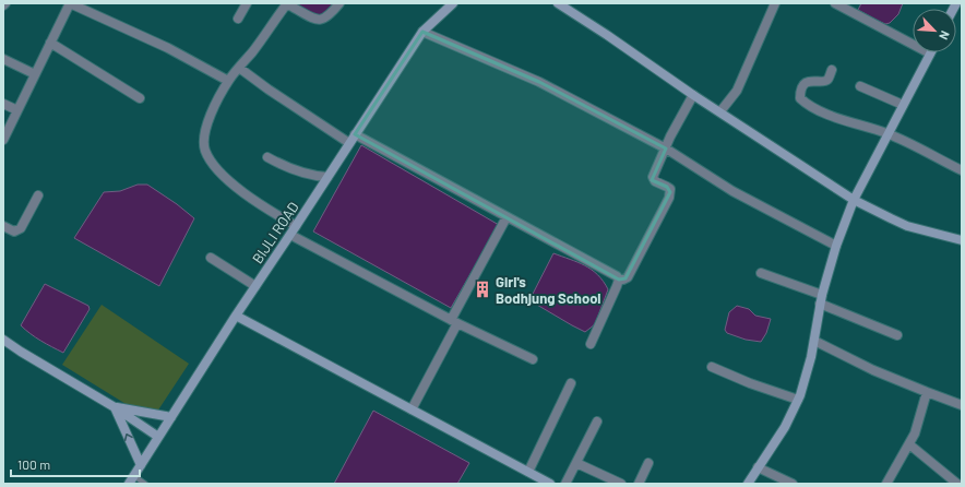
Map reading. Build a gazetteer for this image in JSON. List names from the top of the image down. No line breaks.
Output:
{"streets":{"street":["BIJLI ROAD"]},"places":{"building":["Girl's Bodhjung School"]},"scale_bar":"100 m","north":"bottom right"}
